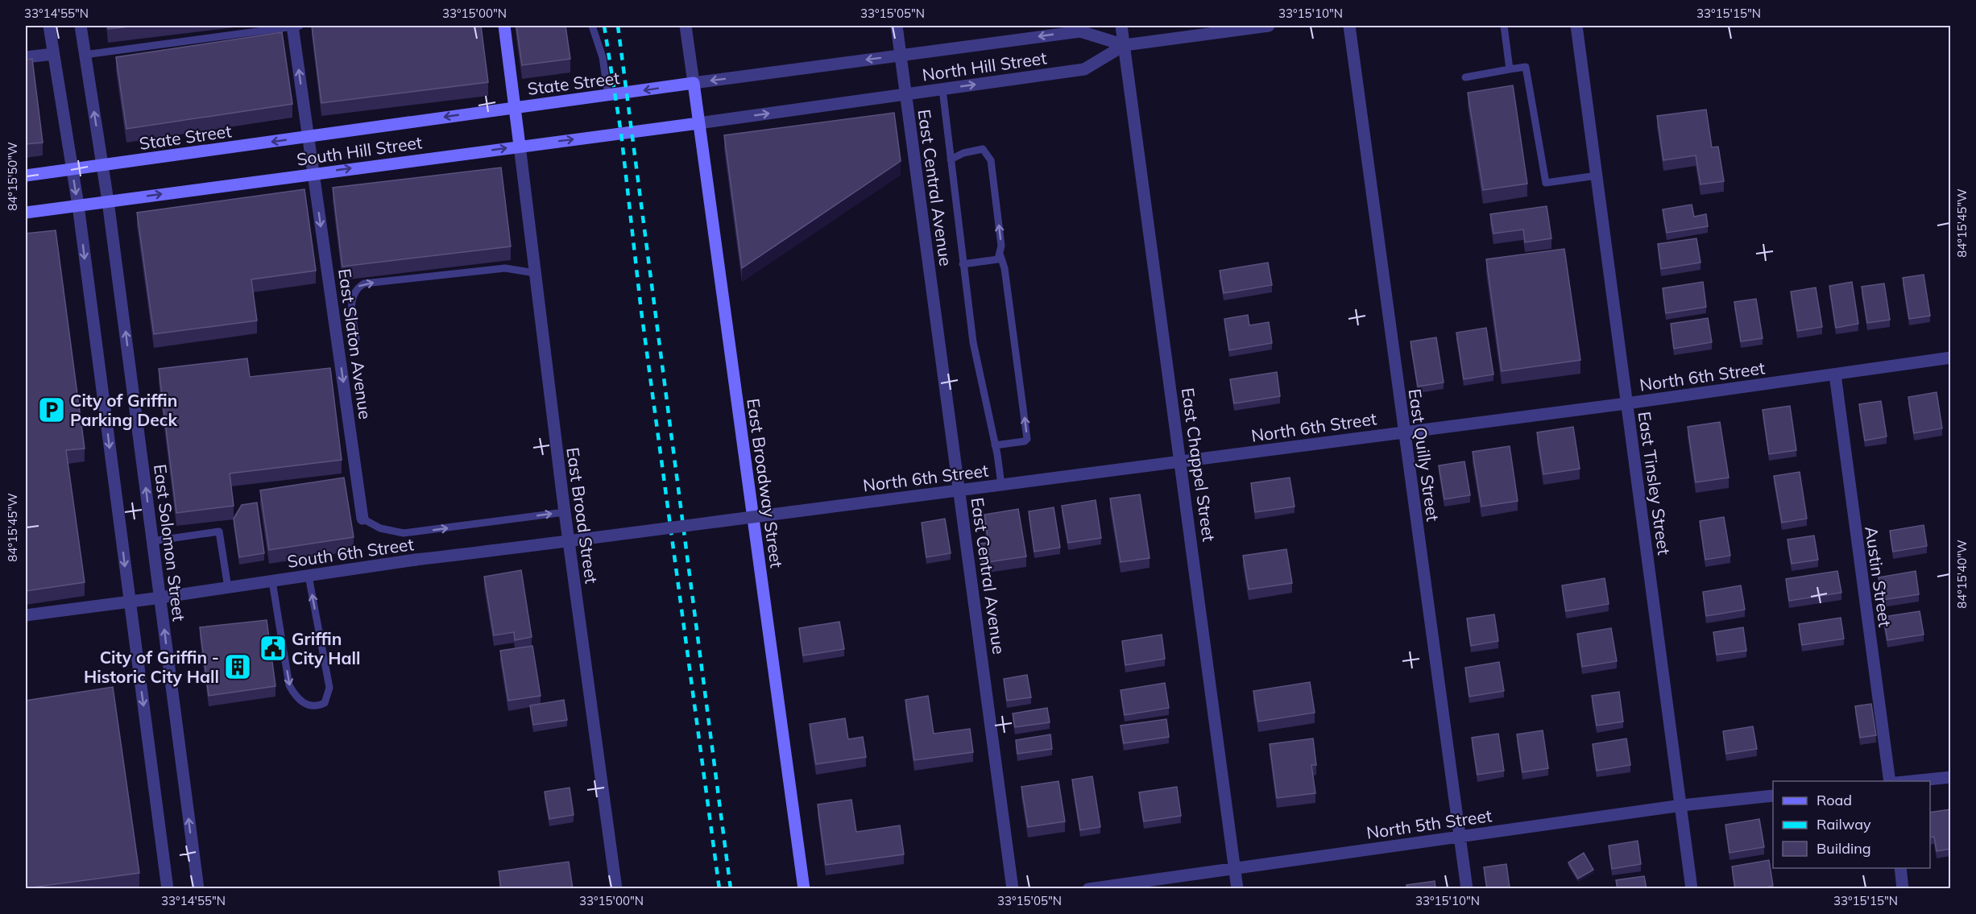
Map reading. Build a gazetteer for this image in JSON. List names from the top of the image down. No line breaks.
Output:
{"streets":{"main road":["State Street","South Hill Street","East Broadway Street"],"street":["North Hill Street","East Central Avenue","East Slaton Avenue","North 6th Street","East Quilly Street","East Chappel Street","East Tinsley Street","East Broad Street","East Solomon Street","South 6th Street","Austin Street","North 5th Street"]},"crossings":[["North Hill Street","State Street"],["North Hill Street","South Hill Street"],["North Hill Street","East Central Avenue"],["North Hill Street","East Chappel Street"],["North Hill Street","East Broadway Street"],["State Street","East Central Avenue"],["State Street","East Slaton Avenue"],["State Street","East Chappel Street"],["State Street","East Broadway Street"],["State Street","East Solomon Street"],["South Hill Street","East Slaton Avenue"],["South Hill Street","East Broadway Street"],["South Hill Street","East Broad Street"],["South Hill Street","East Solomon Street"],["East Central Avenue","North 6th Street"],["North 6th Street","East Quilly Street"],["North 6th Street","East Chappel Street"],["North 6th Street","East Tinsley Street"],["North 6th Street","South 6th Street"],["North 6th Street","Austin Street"],["East Quilly Street","North 5th Street"],["East Chappel Street","North 5th Street"],["East Tinsley Street","North 5th Street"],["East Solomon Street","South 6th Street"]],"one_way":["North Hill Street","State Street","South Hill Street"],"places":{"parking":["City of Griffin Parking Deck"],"public building":["Griffin City Hall"],"building":["City of Griffin - Historic City Hall"]},"legend":["Road","Railway","Building"],"coordinates":["33°14'55\"N","33°15'00\"N","33°15'05\"N","33°15'10\"N","33°15'15\"N","84°15'50\"W","84°15'45\"W","84°15'40\"W"]}
